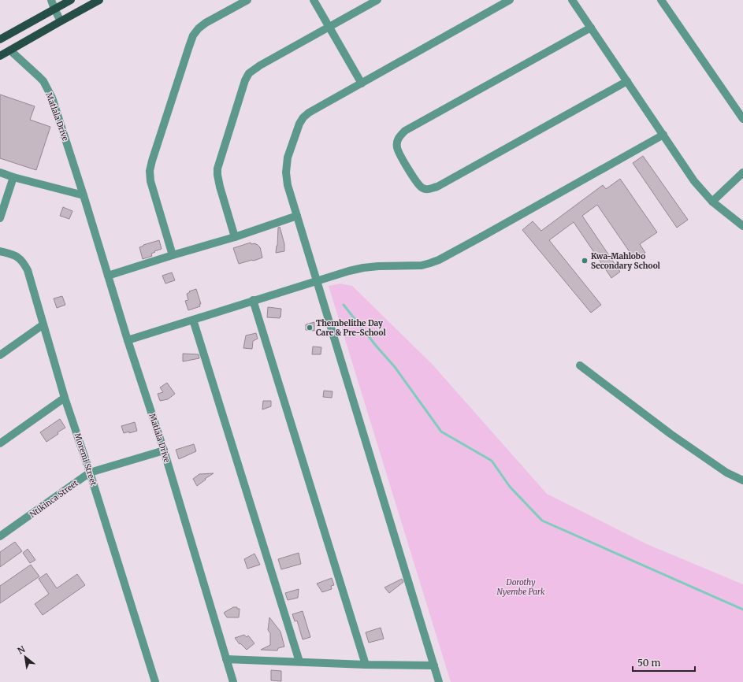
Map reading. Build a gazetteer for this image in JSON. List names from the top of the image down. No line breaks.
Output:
{"streets":{"street":["Matlala Drive","Moremi Street","Ntikinca Street"]},"crossings":[["Matlala Drive","Ntikinca Street"],["Moremi Street","Ntikinca Street"]],"parks":["Dorothy Nyembe Park"],"places":["Kwa-Mahlobo Secondary School","Thembelithe Day Care & Pre-School"],"scale_bar":"50 m","north":"top left"}
